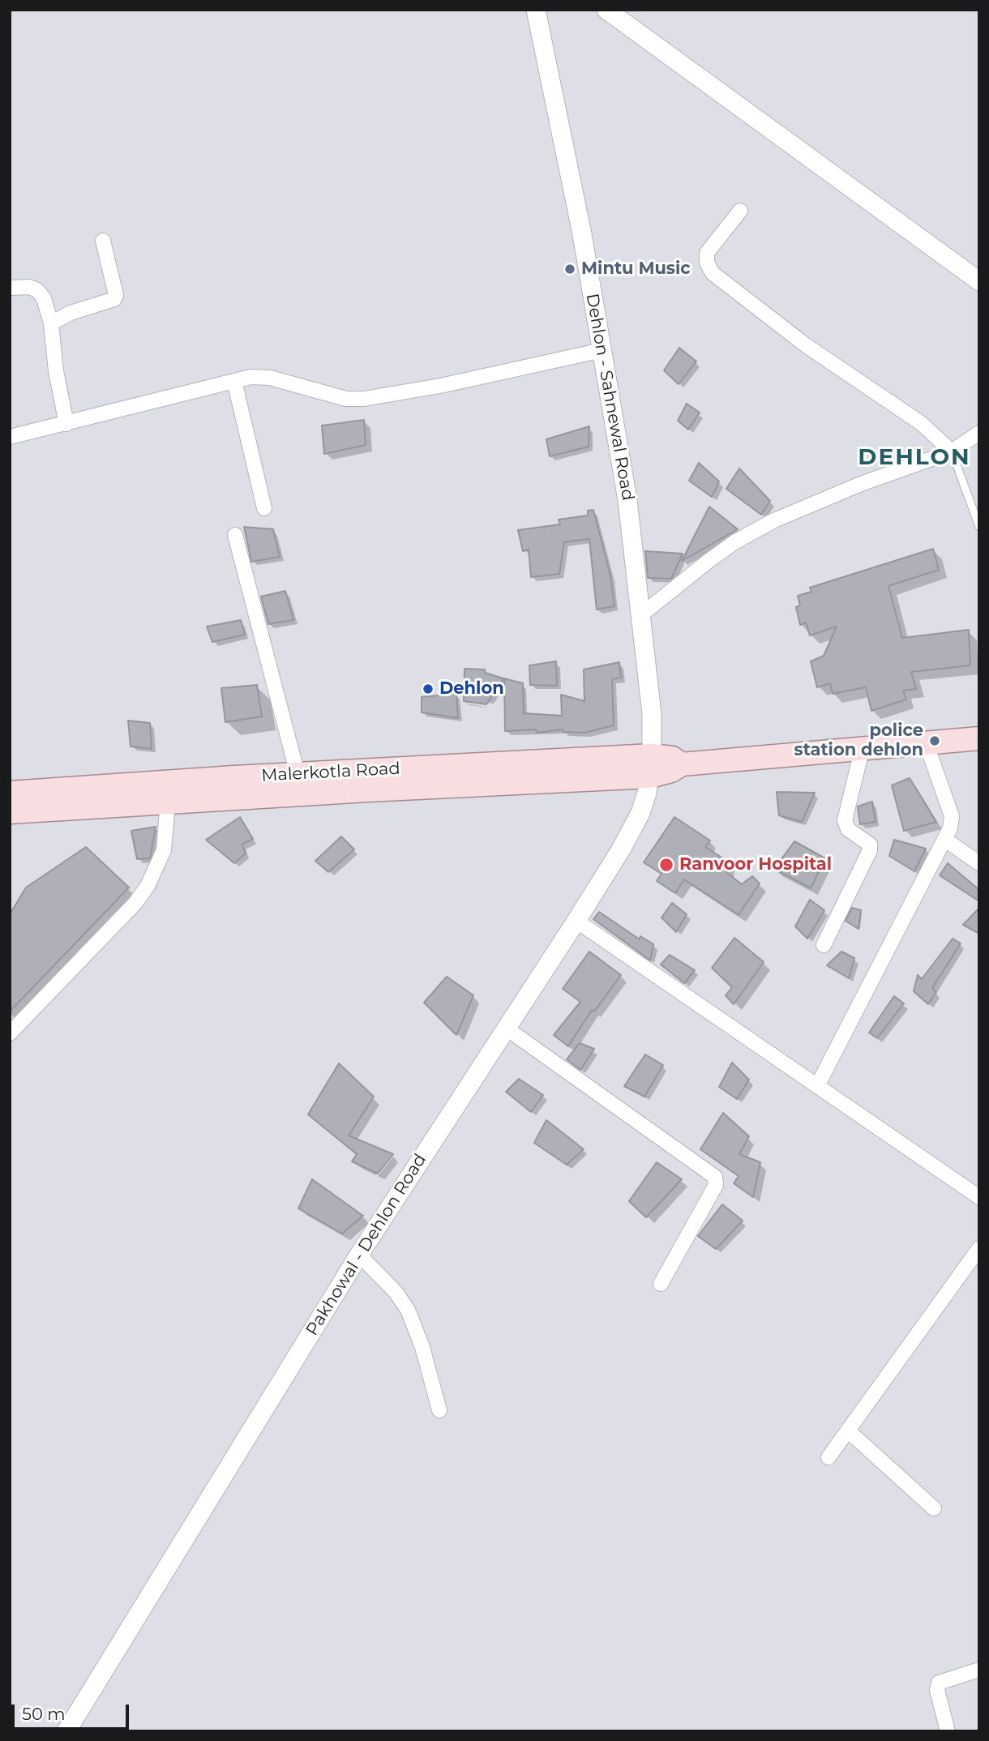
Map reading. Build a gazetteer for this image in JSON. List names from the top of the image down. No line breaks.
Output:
{"streets":{"main road":["Malerkotla Road"],"street":["Dehlon - Sahnewal Road","Pakhowal - Dehlon Road"]},"crossings":[["Dehlon - Sahnewal Road","Malerkotla Road"],["Dehlon - Sahnewal Road","Pakhowal - Dehlon Road"],["Malerkotla Road","Pakhowal - Dehlon Road"]],"districts":["DEHLON"],"places":["Mintu Music","Dehlon","police station dehlon","Ranvoor Hospital"],"scale_bar":"50 m"}
